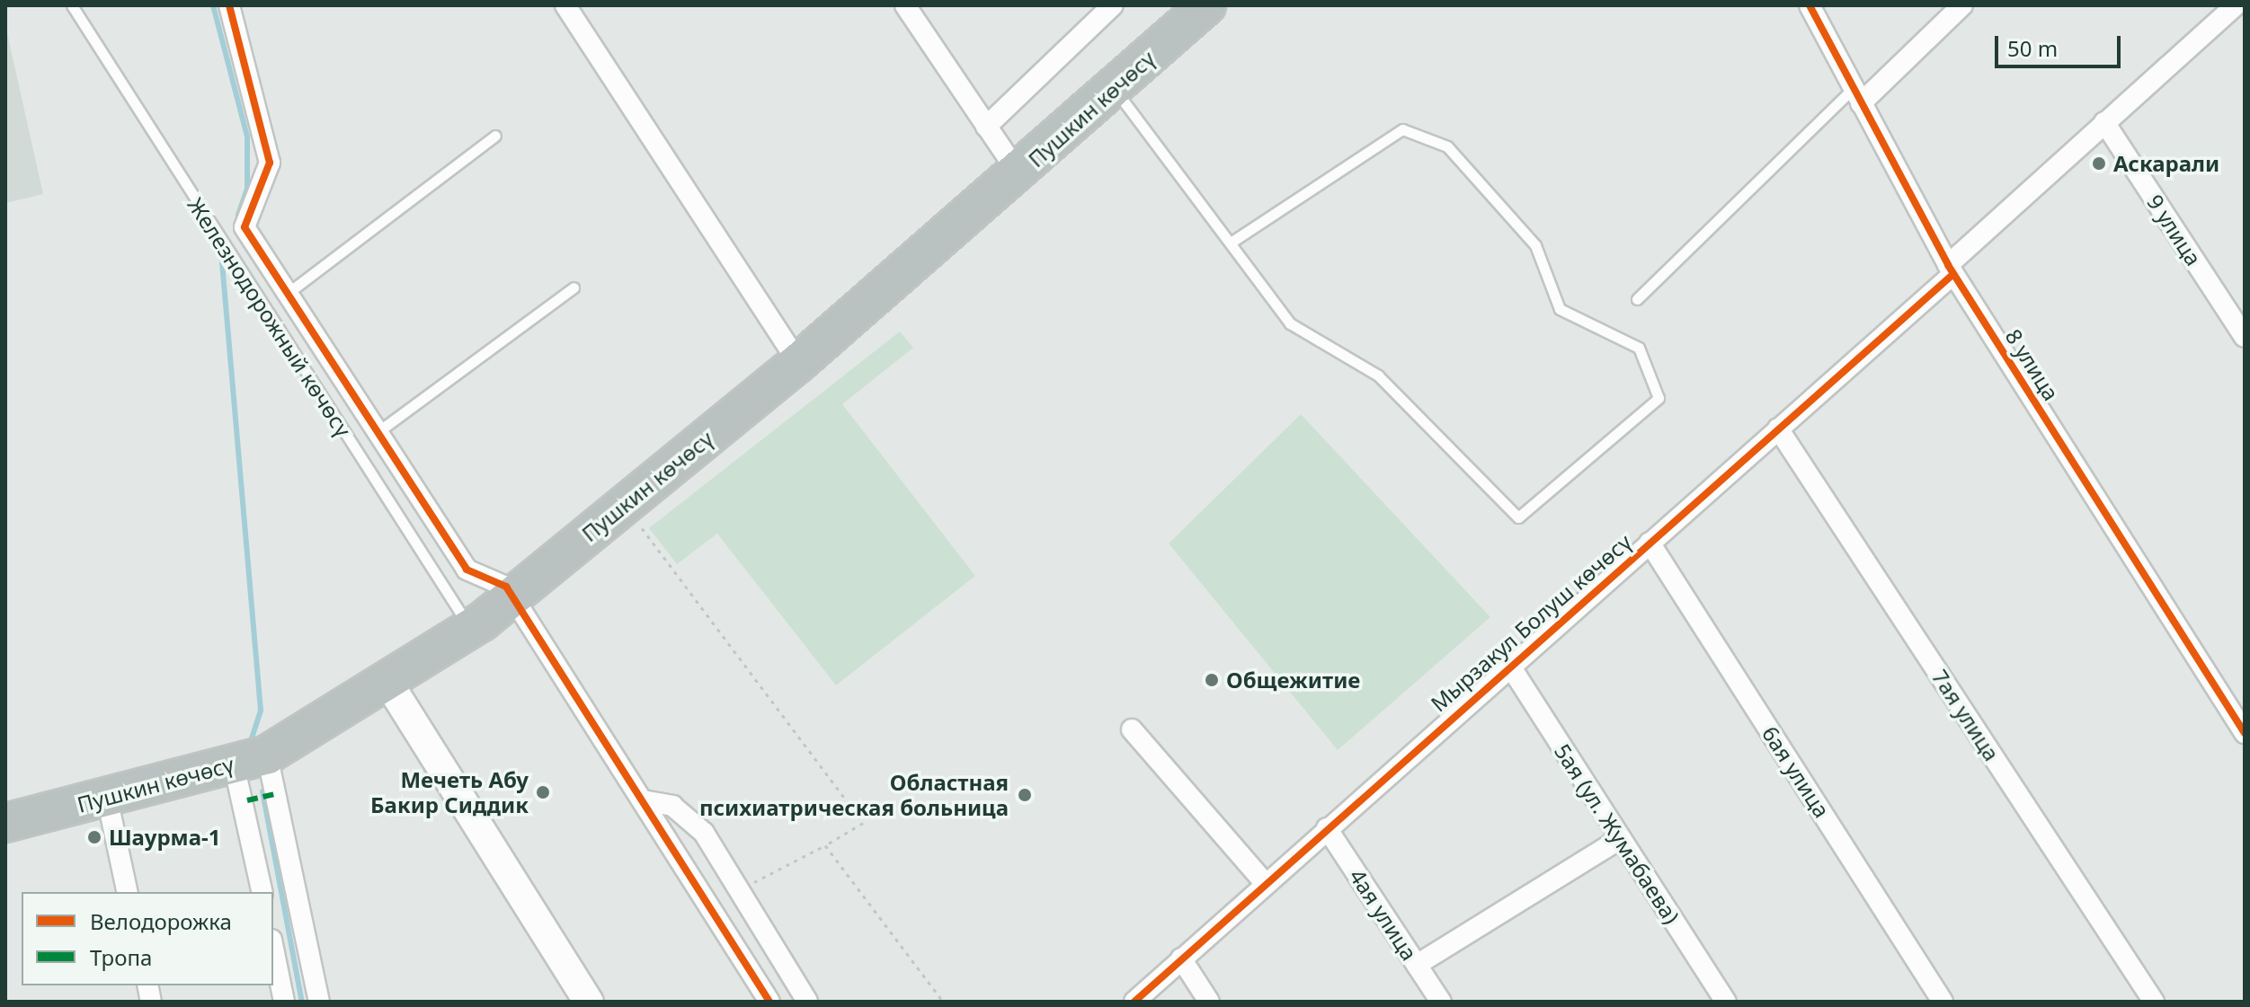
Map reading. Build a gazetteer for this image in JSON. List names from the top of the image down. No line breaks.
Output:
{"streets":{"highway":["Пушкин көчөсү"],"street":["9 улица","8 улица","Мырзакул Болуш көчөсү","7ая улица","6ая улица","5ая (ул. Жумабаева)","4ая улица"],"lane":["Железнодорожный көчөсү"]},"crossings":[["Пушкин көчөсү","Железнодорожный көчөсү"],["9 улица","Мырзакул Болуш көчөсү"],["8 улица","Мырзакул Болуш көчөсү"],["Мырзакул Болуш көчөсү","7ая улица"],["Мырзакул Болуш көчөсү","6ая улица"],["Мырзакул Болуш көчөсү","5ая (ул. Жумабаева)"],["Мырзакул Болуш көчөсү","4ая улица"]],"places":["Аскарали","Общежитие","Мечеть Абу Бакир Сиддик","Областная психиатрическая больница","Шаурма-1"],"legend":["Велодорожка","Тропа"],"scale_bar":"50 m"}
